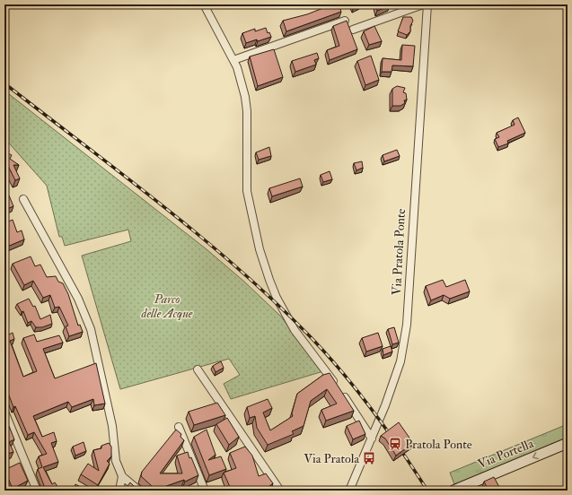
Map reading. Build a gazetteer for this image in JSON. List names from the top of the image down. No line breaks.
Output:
{"streets":{"main road":["Via Portella"],"street":["Via Pratola Ponte"]},"one_way":["Via Portella"],"parks":["Parco delle Acque"],"places":{"station":["Pratola Ponte"],"bus stop":["Via Pratola"]}}
